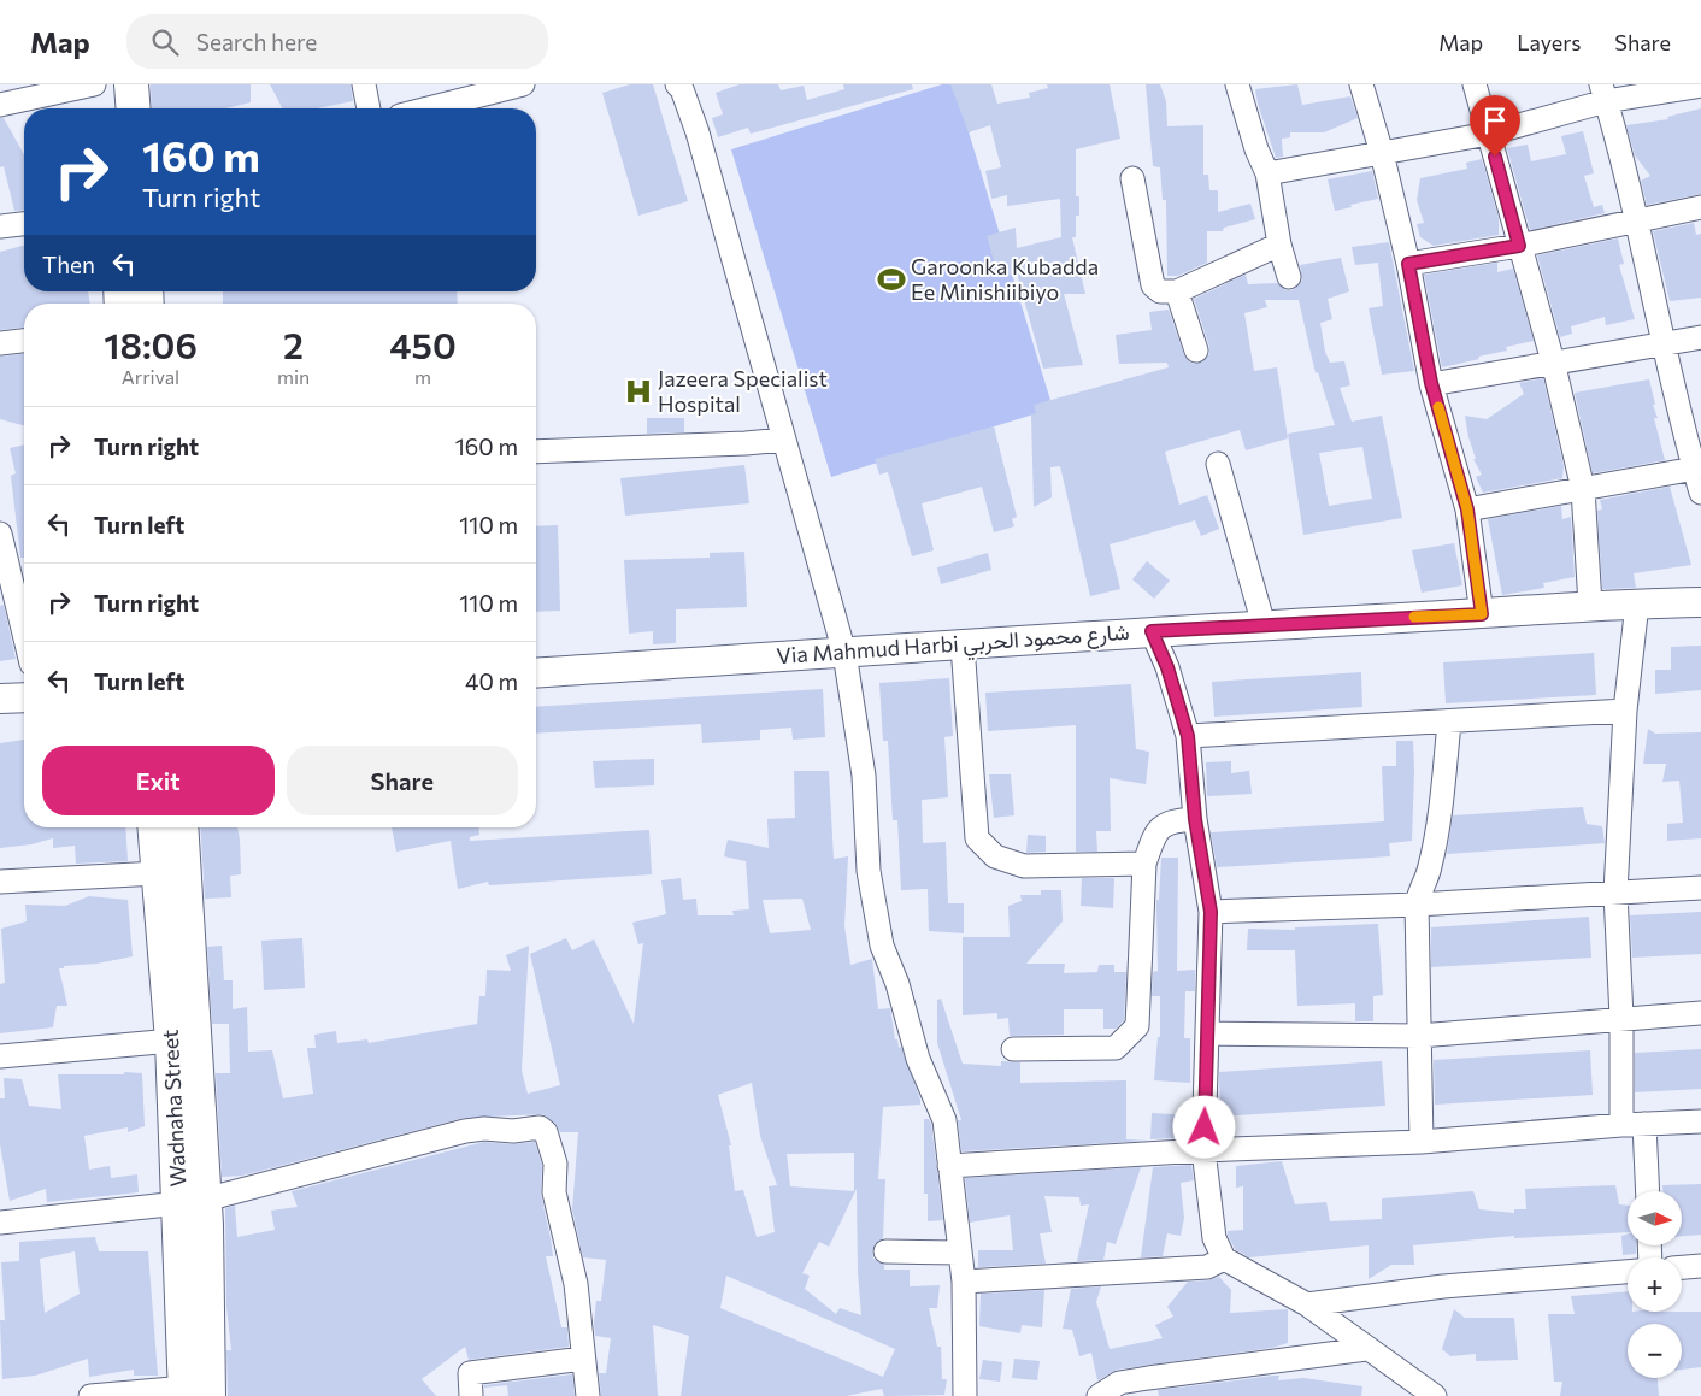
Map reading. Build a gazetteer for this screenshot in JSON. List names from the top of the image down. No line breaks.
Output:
{"streets":{"main road":["Wadnaha Street"],"street":["Via Mahmud Harbi شارع محمود الحربي"]},"places":{"sports":["Garoonka Kubadda Ee Minishiibiyo"],"hospital":["Jazeera Specialist Hospital"]},"north":"right","page":{"header":"Map","search":"Search here","nav":["Map","Layers","Share"],"turn":["160 m","Turn right"],"then":"Then","eta":["18:06","Arrival","2","min","450","m"],"list":[{"name":"Turn right","value":"160 m"},{"name":"Turn left","value":"110 m"},{"name":"Turn right","value":"110 m"},{"name":"Turn left","value":"40 m"}],"buttons":["Exit","Share"],"map_buttons":["+","−"]}}
